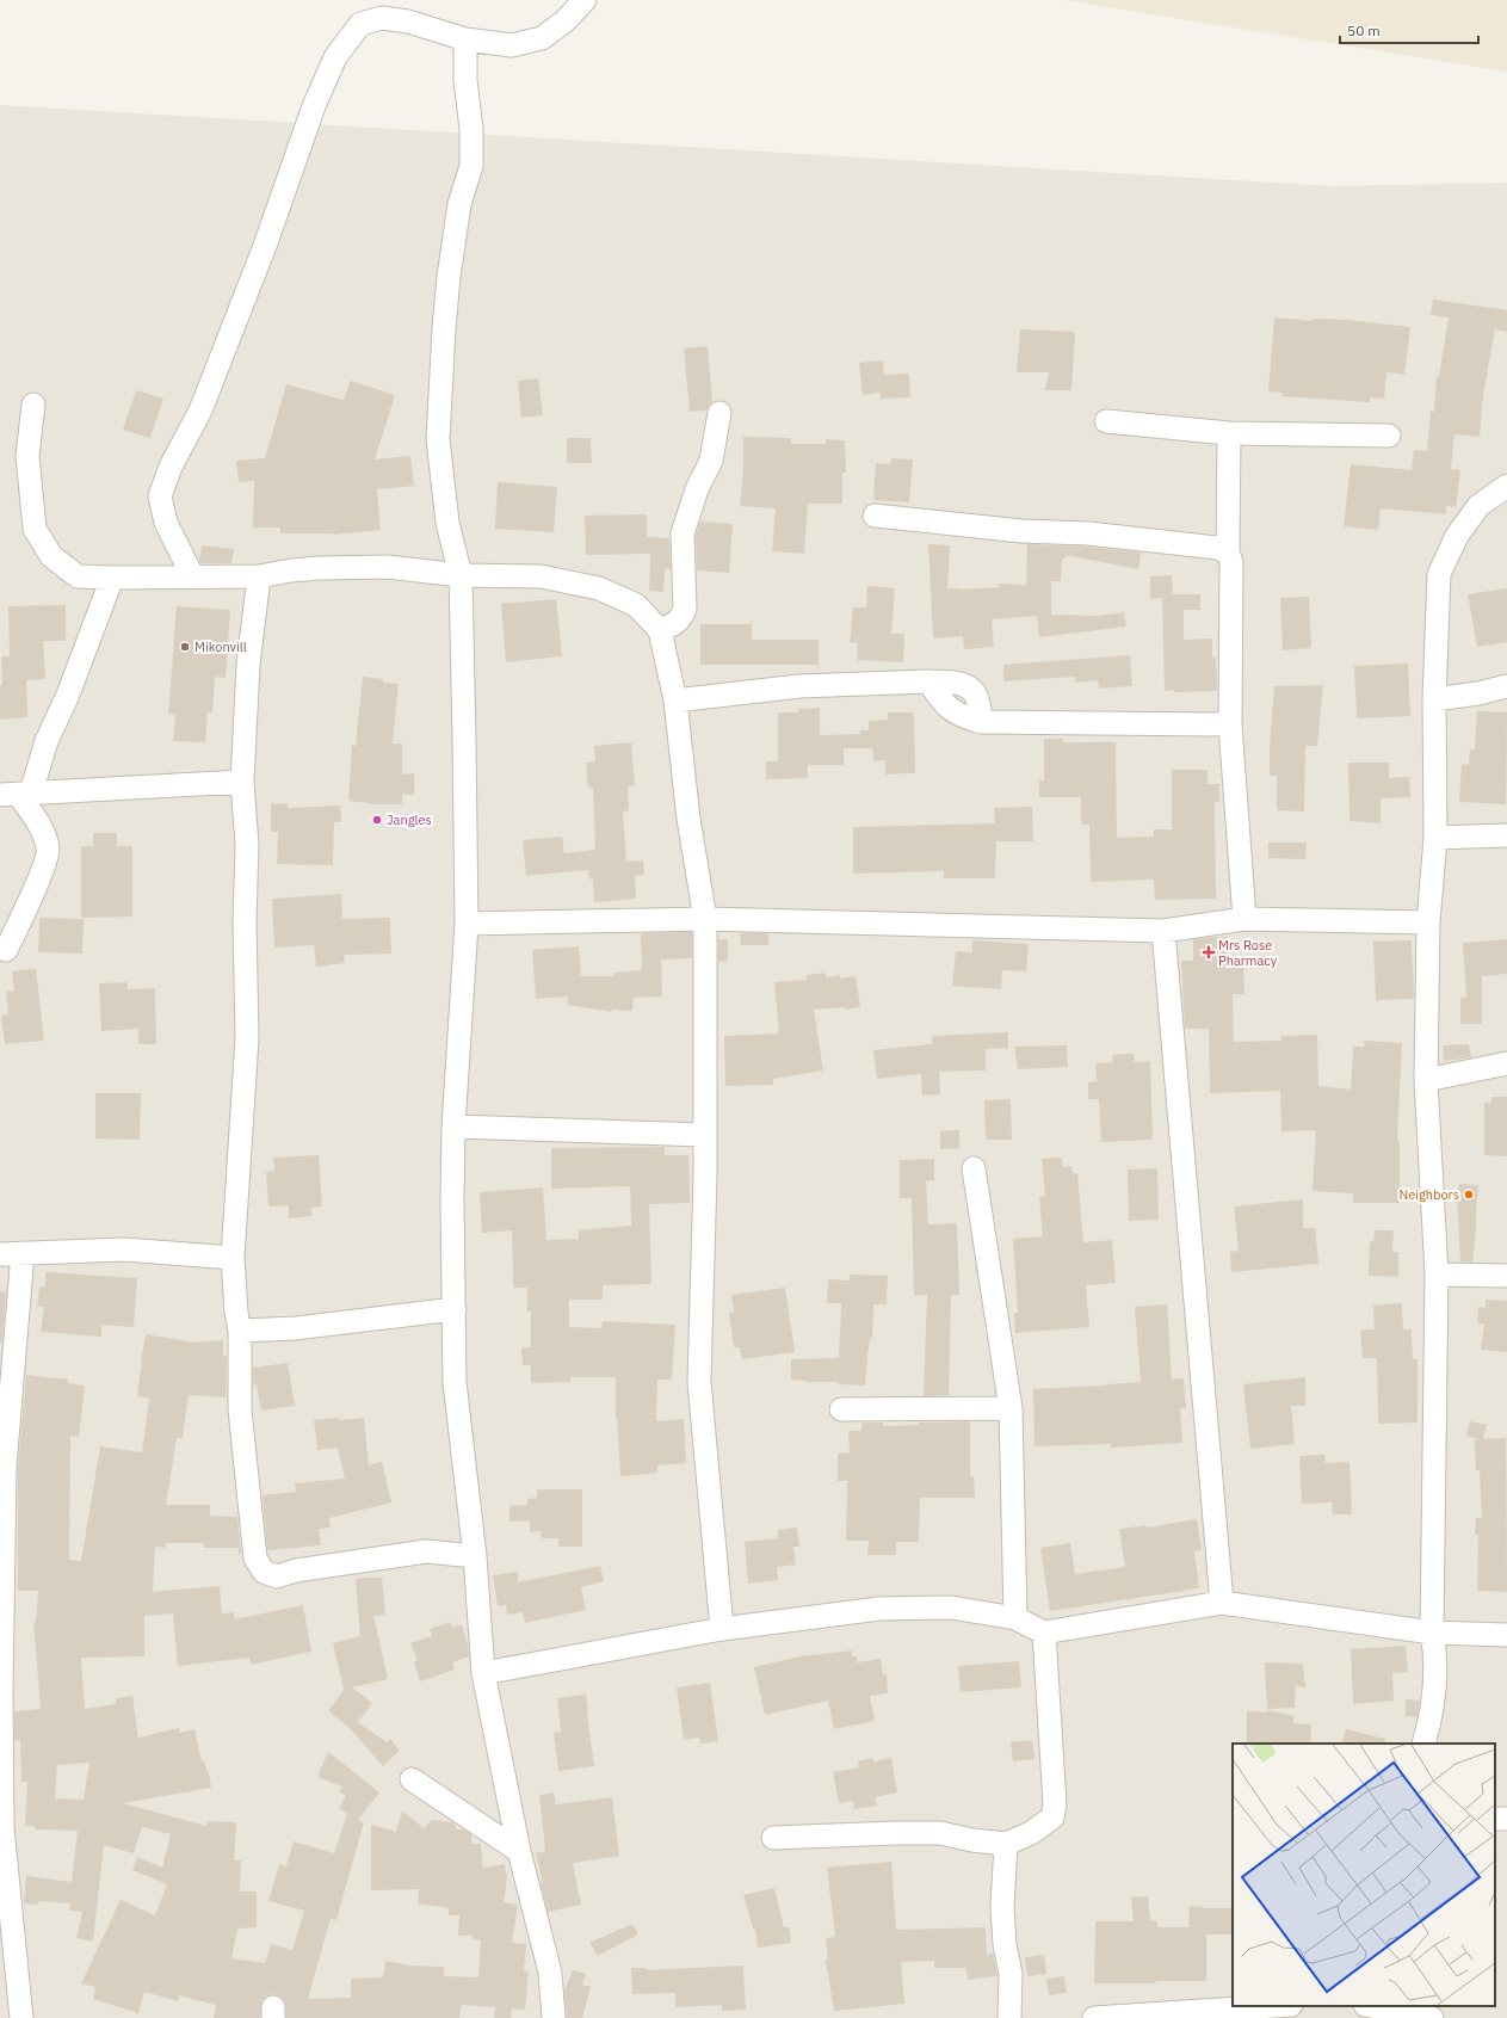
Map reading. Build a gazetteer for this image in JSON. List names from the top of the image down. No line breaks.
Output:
{"places":{"other":["Mikonvill","Jangles","Neighbors"],"health":["Mrs Rose Pharmacy"]},"scale_bar":"50 m"}
